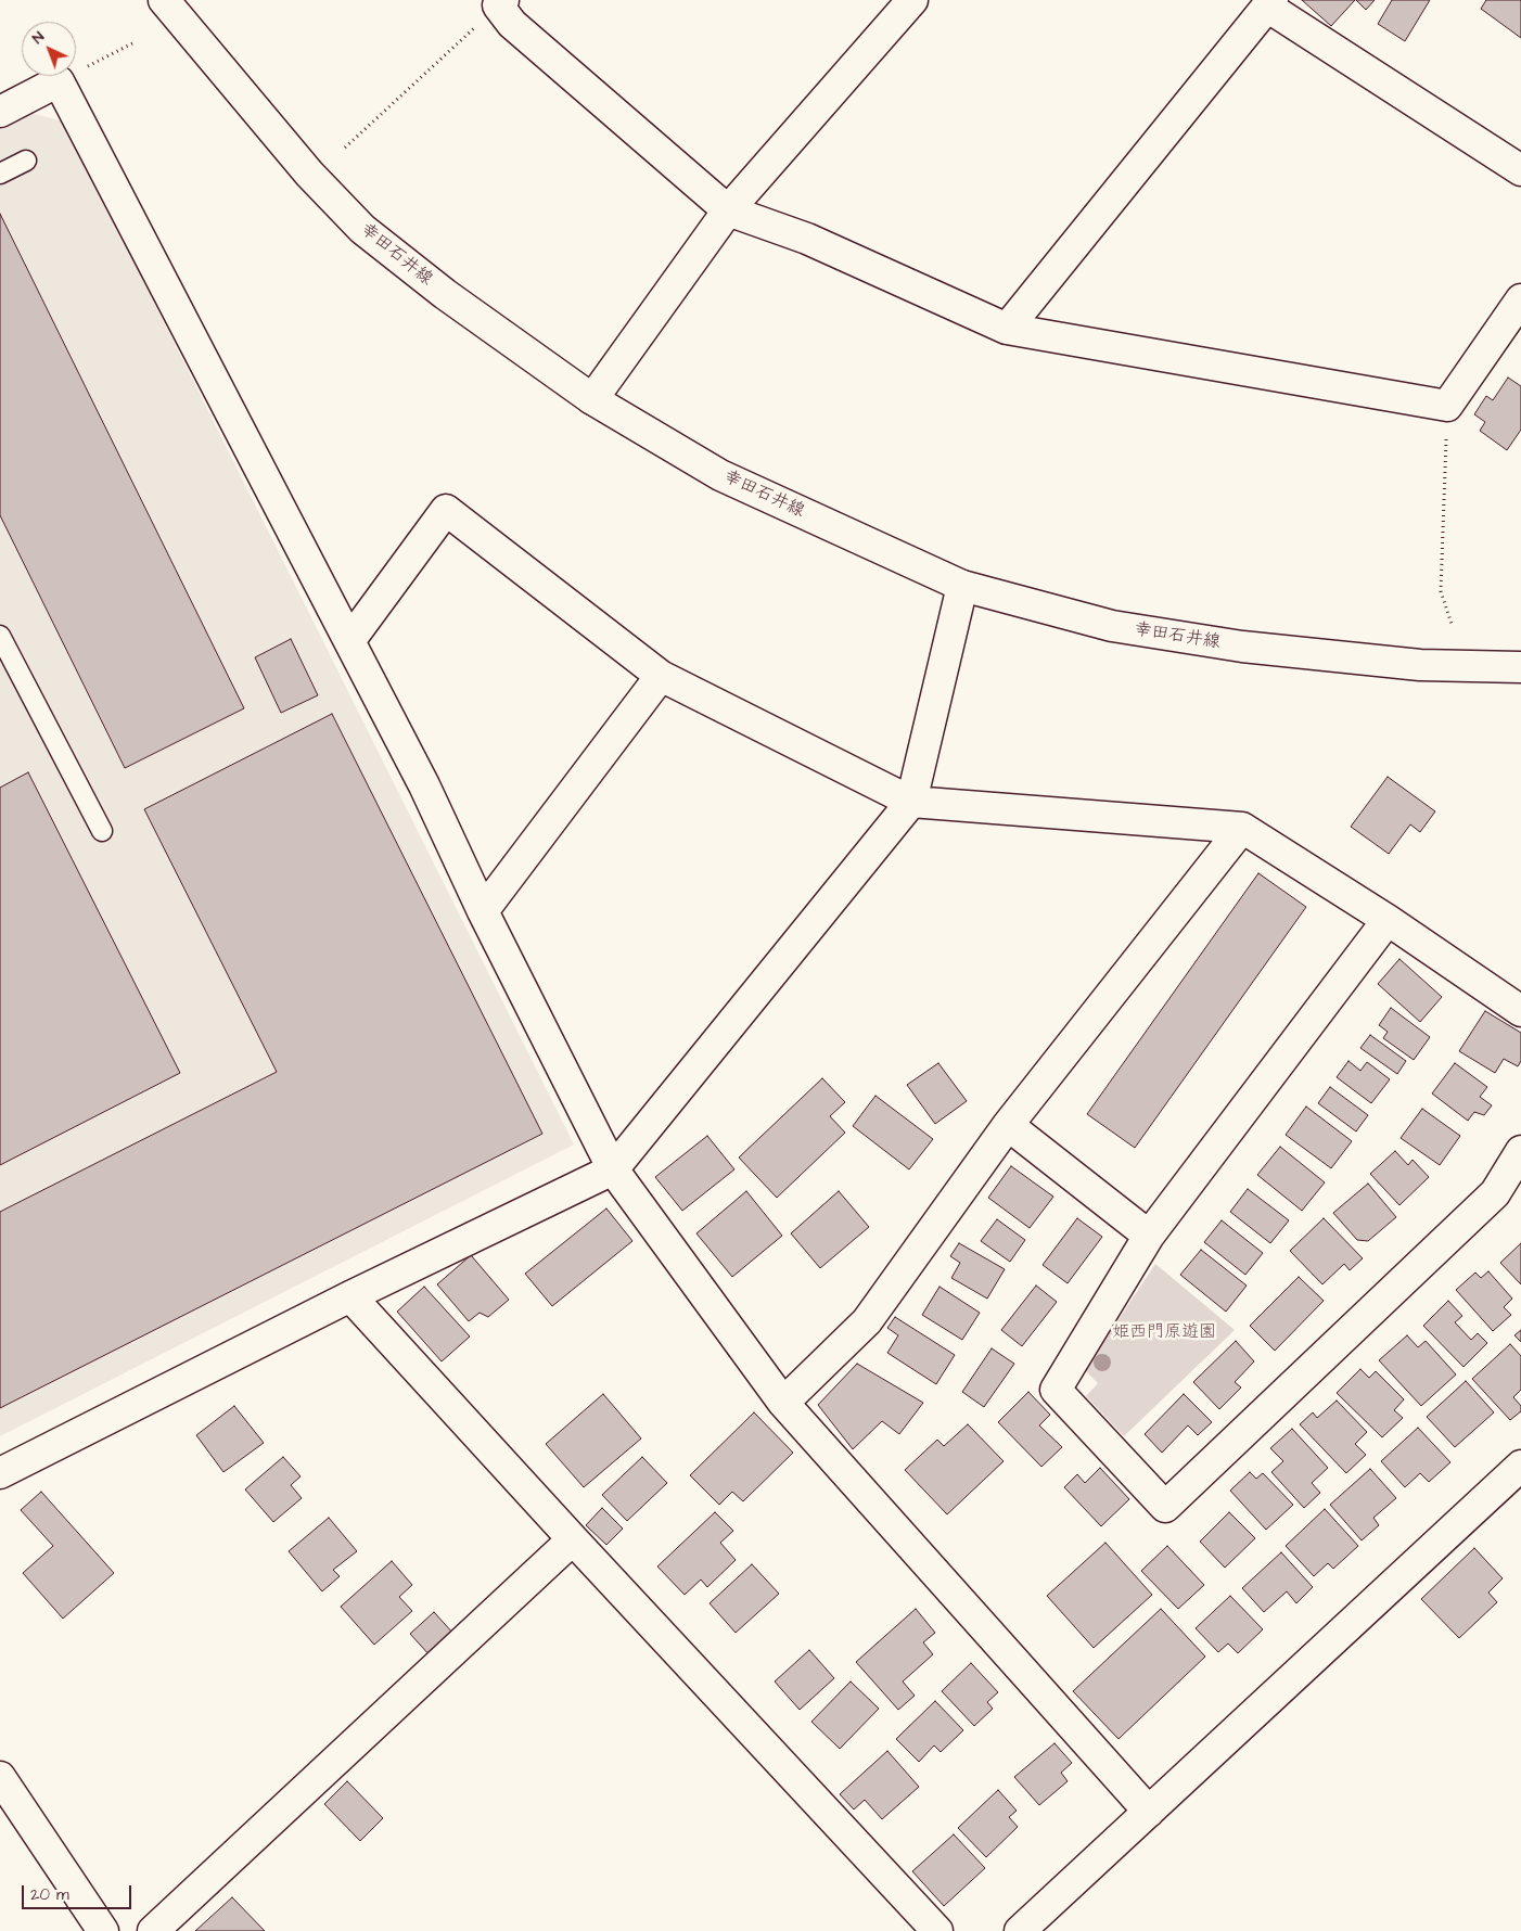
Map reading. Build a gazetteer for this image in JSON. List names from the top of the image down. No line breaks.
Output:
{"streets":{"street":["幸田石井線"]},"parks":["姫西門原遊園"],"scale_bar":"20 m","north":"top left"}
